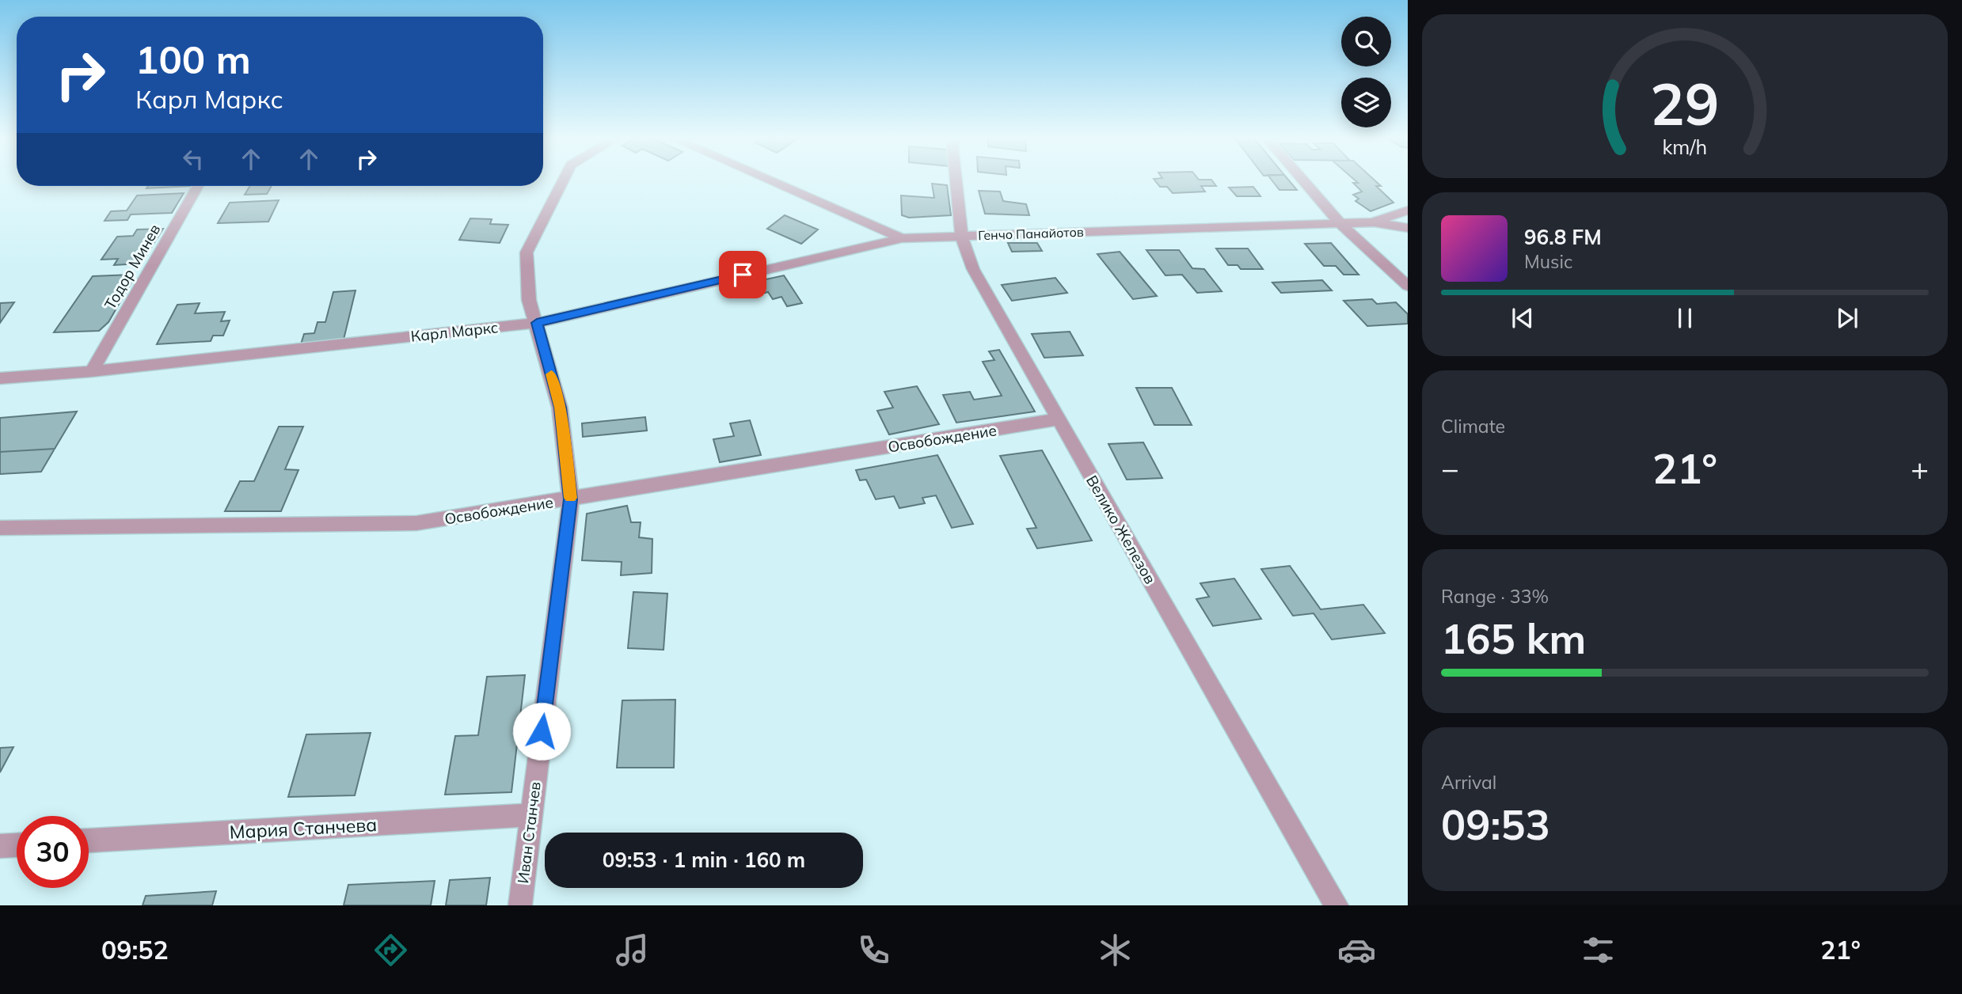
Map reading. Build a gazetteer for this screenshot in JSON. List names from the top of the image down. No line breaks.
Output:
{"streets":{"street":["Генчо Панайотов","Тодор Минев","Карл Маркс","Освобождение","Велико Железов","Мария Станчева","Иван Станчев"]},"crossings":[["Генчо Панайотов","Карл Маркс"],["Генчо Панайотов","Велико Железов"],["Тодор Минев","Карл Маркс"],["Карл Маркс","Иван Станчев"],["Освобождение","Велико Железов"],["Освобождение","Иван Станчев"],["Мария Станчева","Иван Станчев"]],"page":{"turn":["100 m","Карл Маркс"],"song":["96.8 FM","Music"],"tile":["Climate",["Range · 33%","165 km"],["Arrival","09:53"]],"heat":["−","21°","+"],"limit":"30","trip":"09:53 · 1 min · 160 m","tabs":["09:52","21°"],"gauge":["29","km/h"]}}
